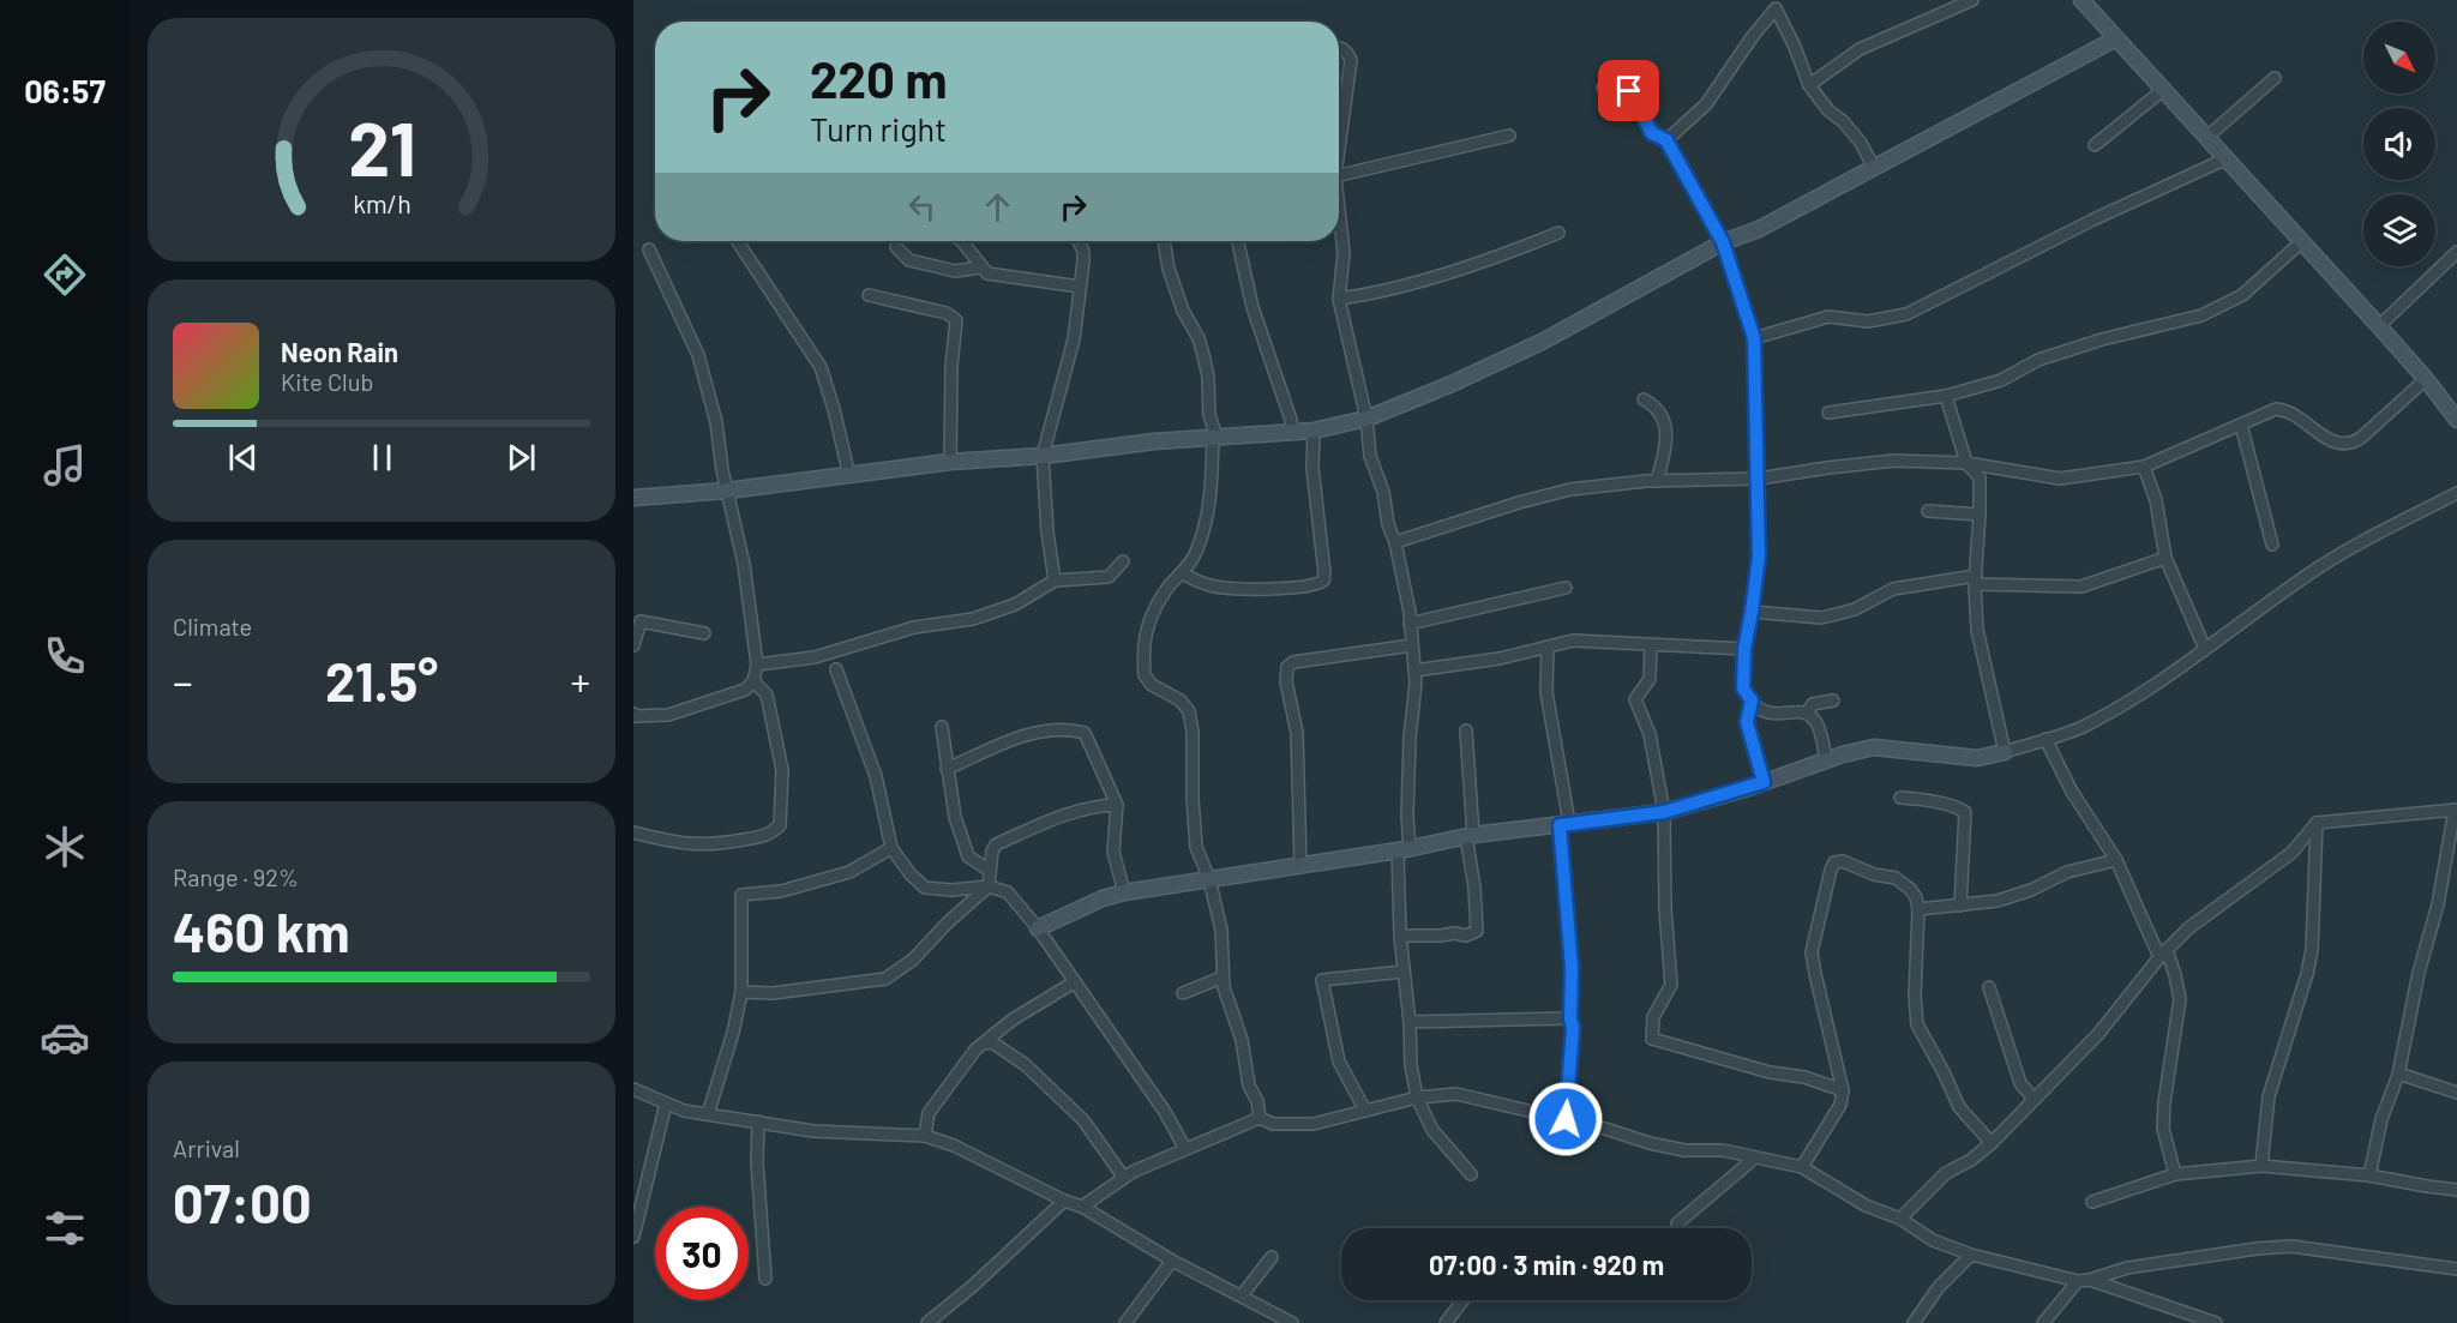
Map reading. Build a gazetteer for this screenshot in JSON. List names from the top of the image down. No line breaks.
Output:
{"north":"bottom right","page":{"tabs":"06:57","turn":["220 m","Turn right"],"song":["Neon Rain","Kite Club"],"tile":["Climate",["Range · 92%","460 km"],["Arrival","07:00"]],"heat":["−","21.5°","+"],"limit":"30","trip":"07:00 · 3 min · 920 m","gauge":["21","km/h"]}}
